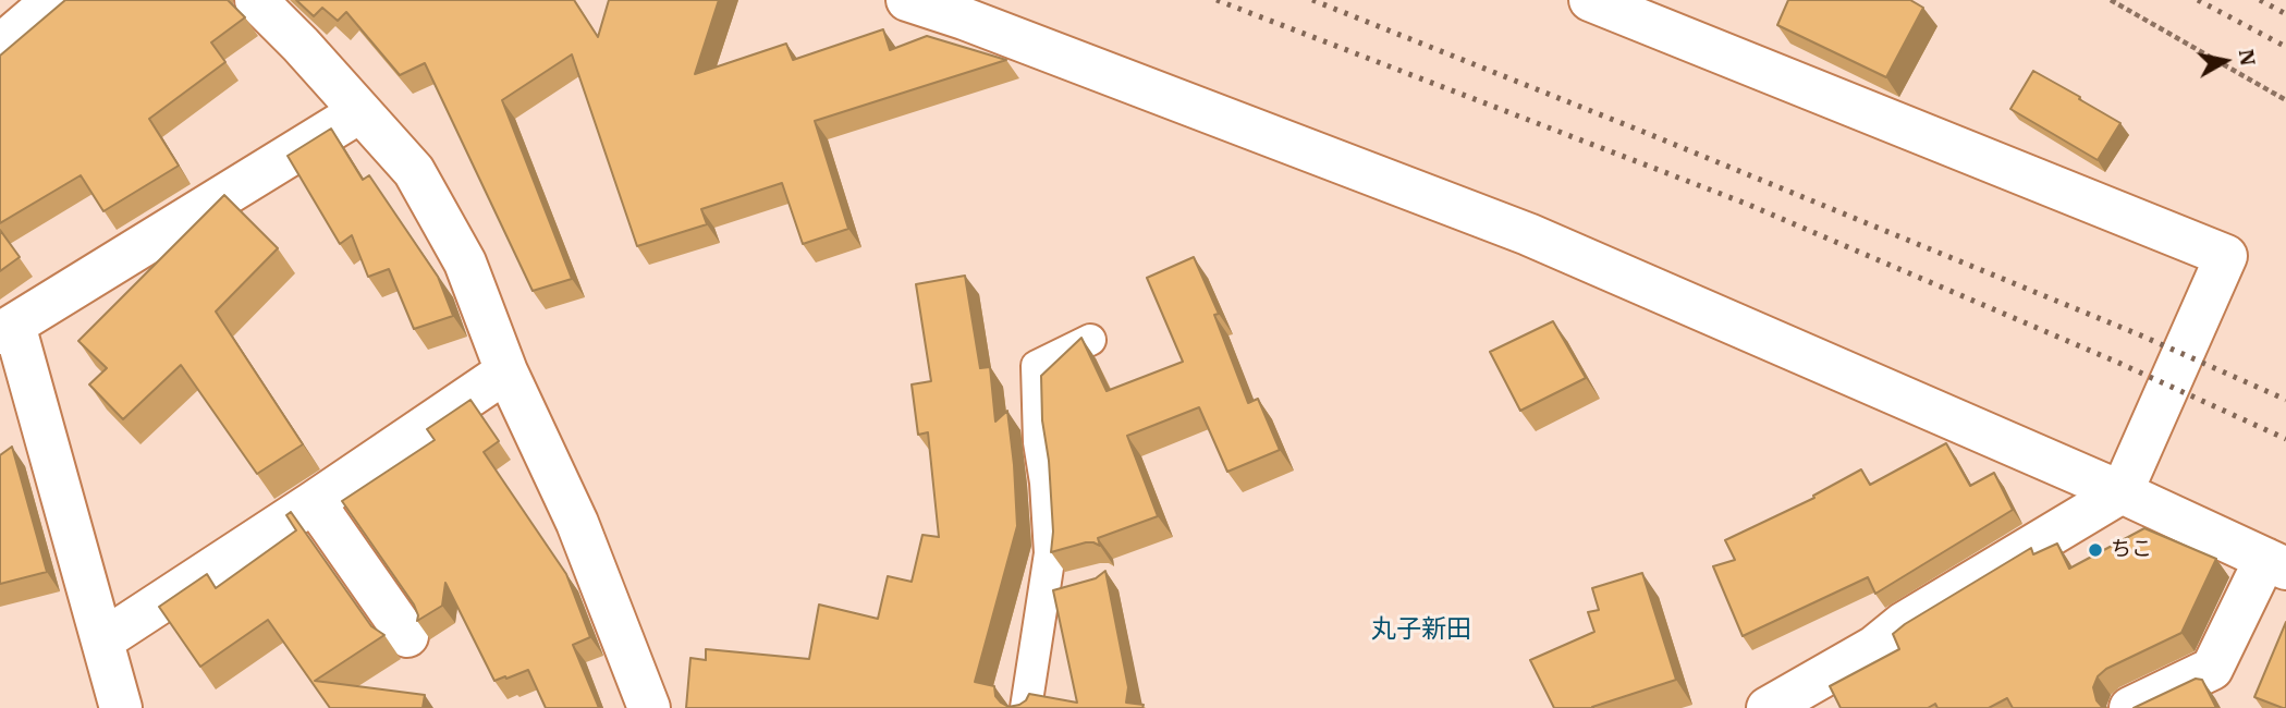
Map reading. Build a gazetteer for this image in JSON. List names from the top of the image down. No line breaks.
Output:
{"districts":["丸子新田"],"places":["ちこ"],"north":"right"}
